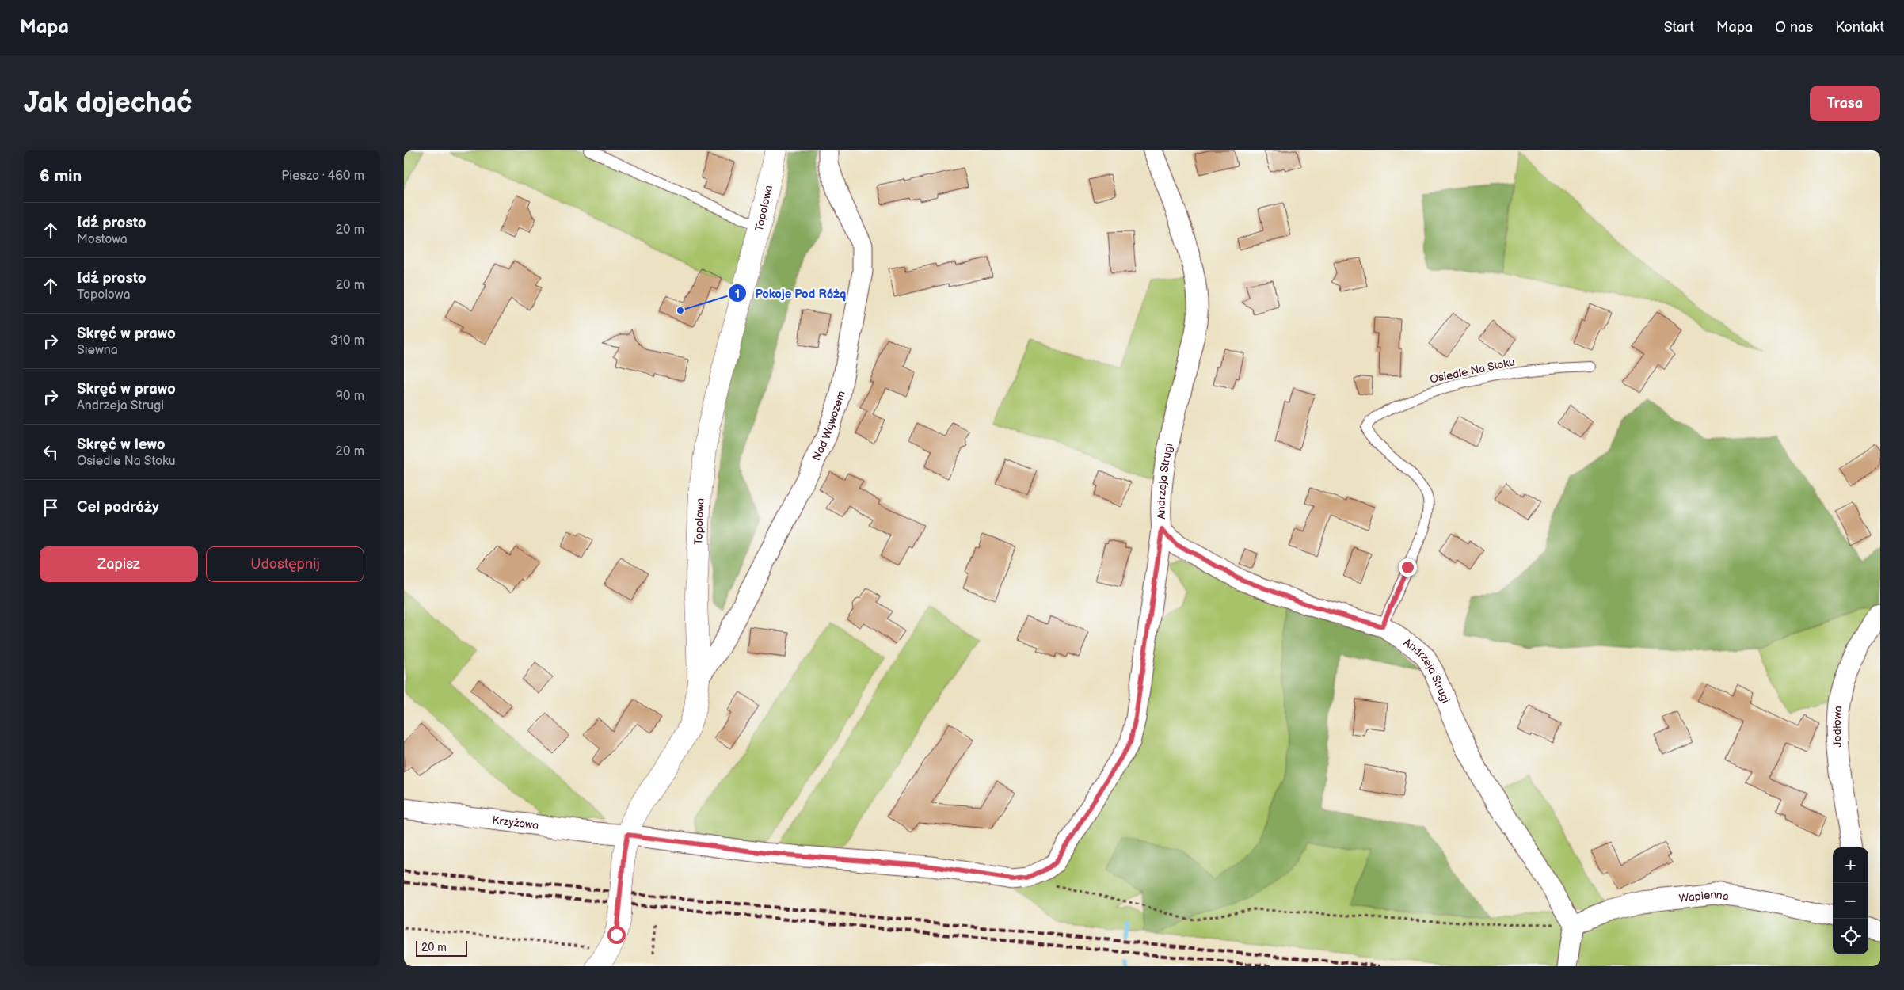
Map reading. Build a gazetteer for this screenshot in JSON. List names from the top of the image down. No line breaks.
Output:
{"streets":{"street":["Topolowa","Nad Wąwozem","Andrzeja Strugi","Jodłowa","Krzyżowa","Wapienna"],"lane":["Osiedle Na Stoku"]},"crossings":[["Topolowa","Nad Wąwozem"],["Topolowa","Krzyżowa"],["Osiedle Na Stoku","Andrzeja Strugi"],["Andrzeja Strugi","Krzyżowa"],["Andrzeja Strugi","Wapienna"]],"places":["Pokoje Pod Różą"],"scale_bar":"20 m","page":{"header":"Mapa","nav":["Start","Mapa","O nas","Kontakt"],"buttons":["Trasa",["Zapisz","Udostępnij"]],"title":"Jak dojechać","heading":["6 min","Pieszo · 460 m"],"list":[["Idź prosto","Mostowa","20 m"],["Idź prosto","Topolowa","20 m"],["Skręć w prawo","Siewna","310 m"],["Skręć w prawo","Andrzeja Strugi","90 m"],["Skręć w lewo","Osiedle Na Stoku","20 m"],"Cel podróży"],"map_buttons":["+","−"],"scale":"20 m"}}
